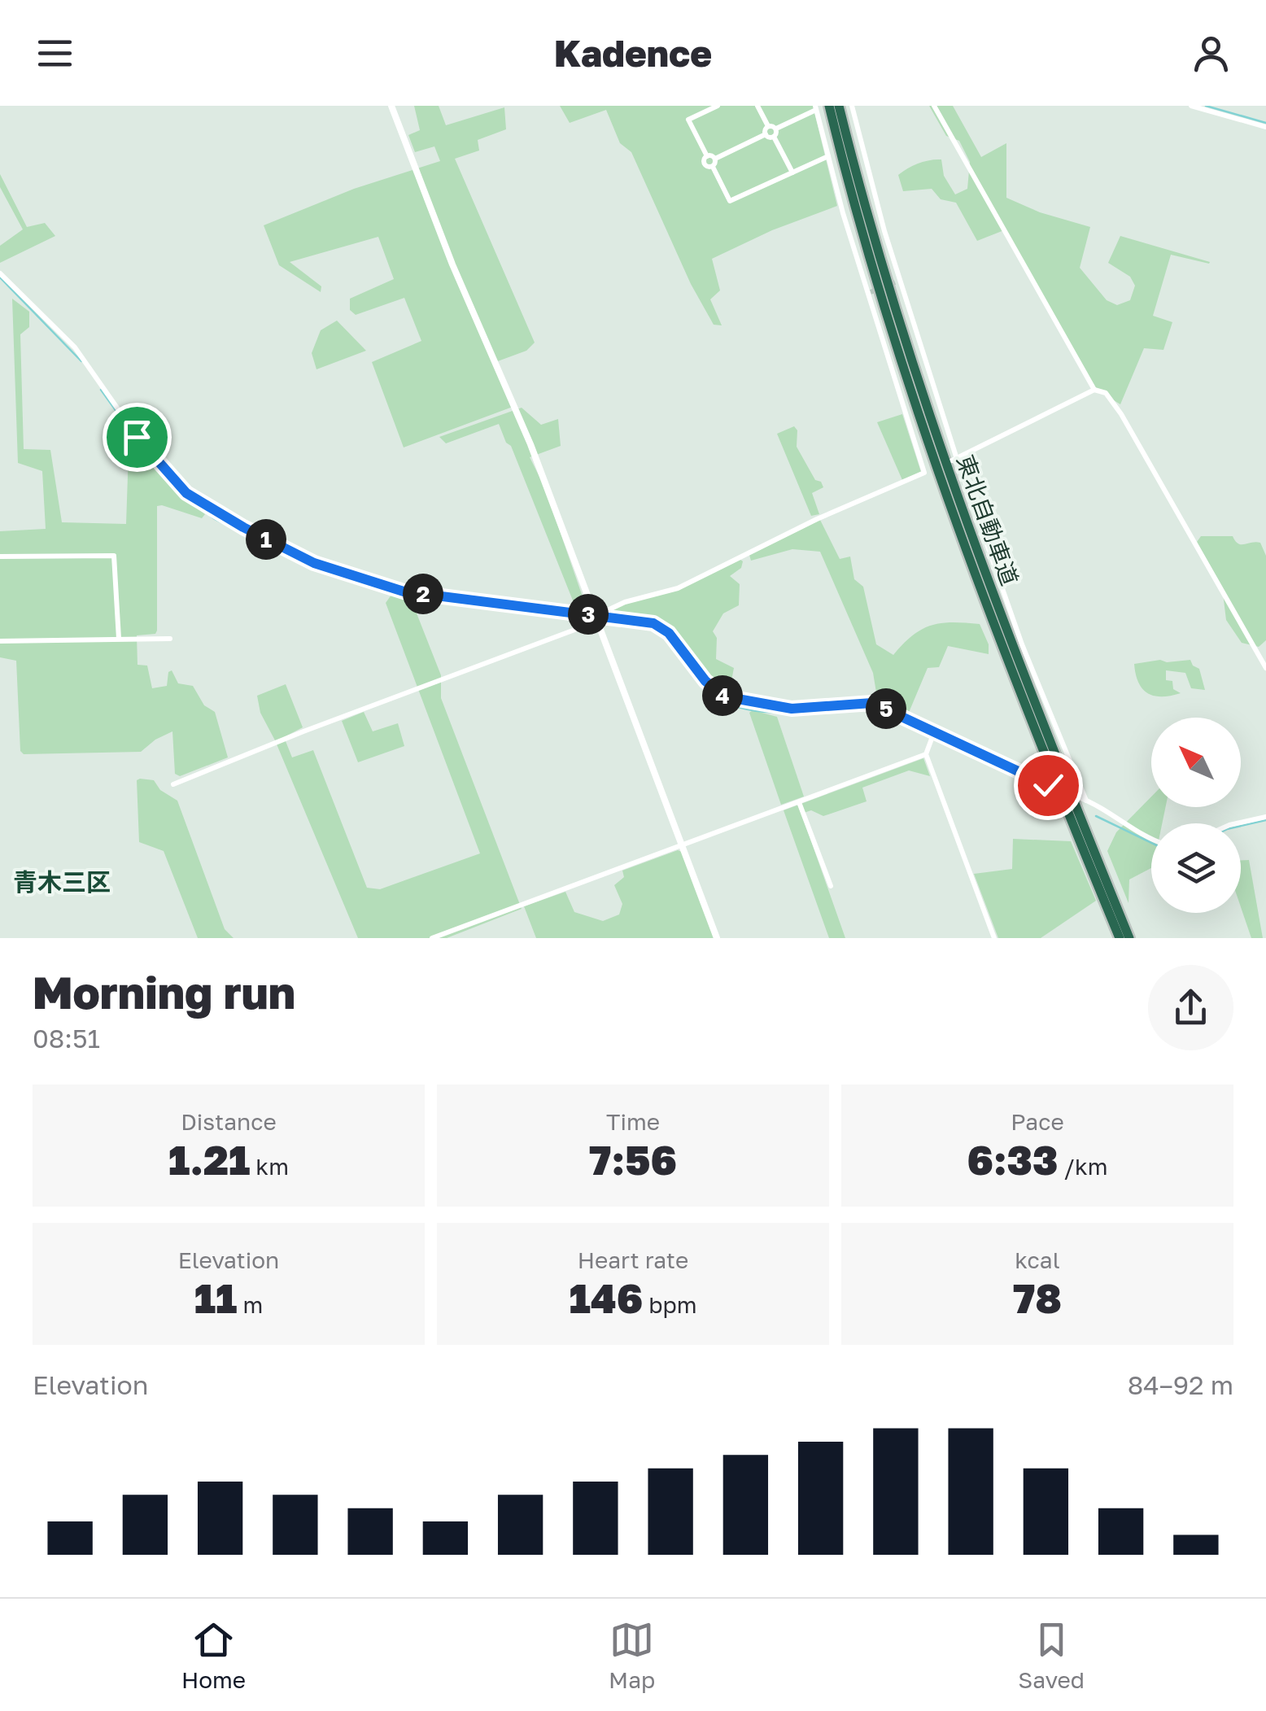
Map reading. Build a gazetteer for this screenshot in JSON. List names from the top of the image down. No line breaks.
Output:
{"streets":{"highway":["東北自動車道"]},"districts":["青木三区"],"north":"top left","page":{"header":"Kadence","pins":["1","2","3","4","5"],"heading":["Morning run","08:51"],"stats":[["Distance","1.21 km"],["Time","7:56"],["Pace","6:33 /km"],["Elevation","11 m"],["Heart rate","146 bpm"],["kcal","78"]],"chart":["Elevation","84–92 m"],"tabs":["Home","Map","Saved"]}}
